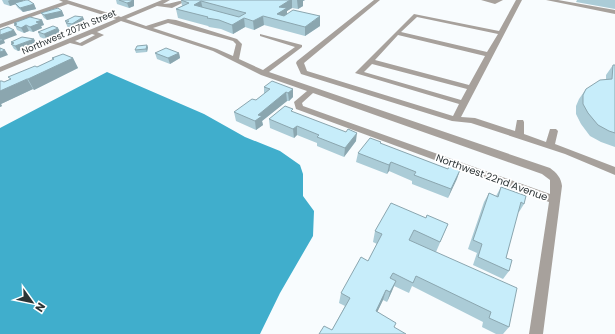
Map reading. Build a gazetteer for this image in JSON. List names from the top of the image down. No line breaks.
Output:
{"streets":{"street":["Northwest 207th Street","Northwest 22nd Avenue"]},"crossings":[["Northwest 207th Street","Northwest 22nd Avenue"]],"north":"bottom right"}
